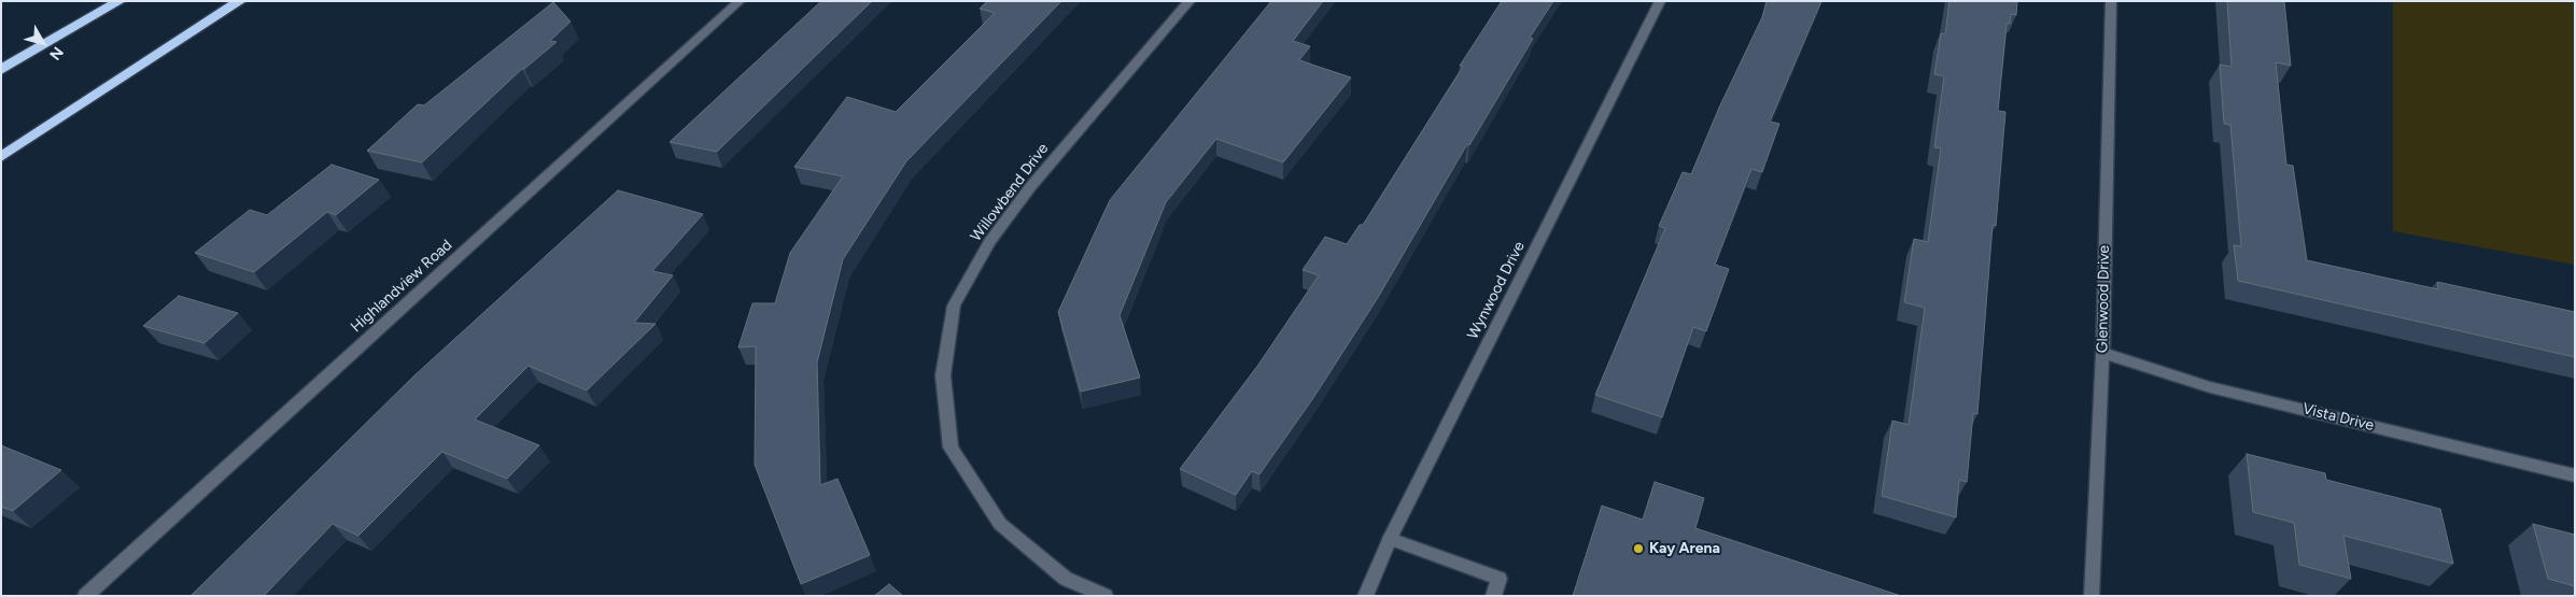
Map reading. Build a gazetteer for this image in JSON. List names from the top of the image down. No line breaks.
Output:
{"streets":{"street":["Willowbend Drive","Highlandview Road","Wynwood Drive","Glenwood Drive","Vista Drive"]},"crossings":[["Glenwood Drive","Vista Drive"]],"places":["Kay Arena"],"north":"bottom right"}
